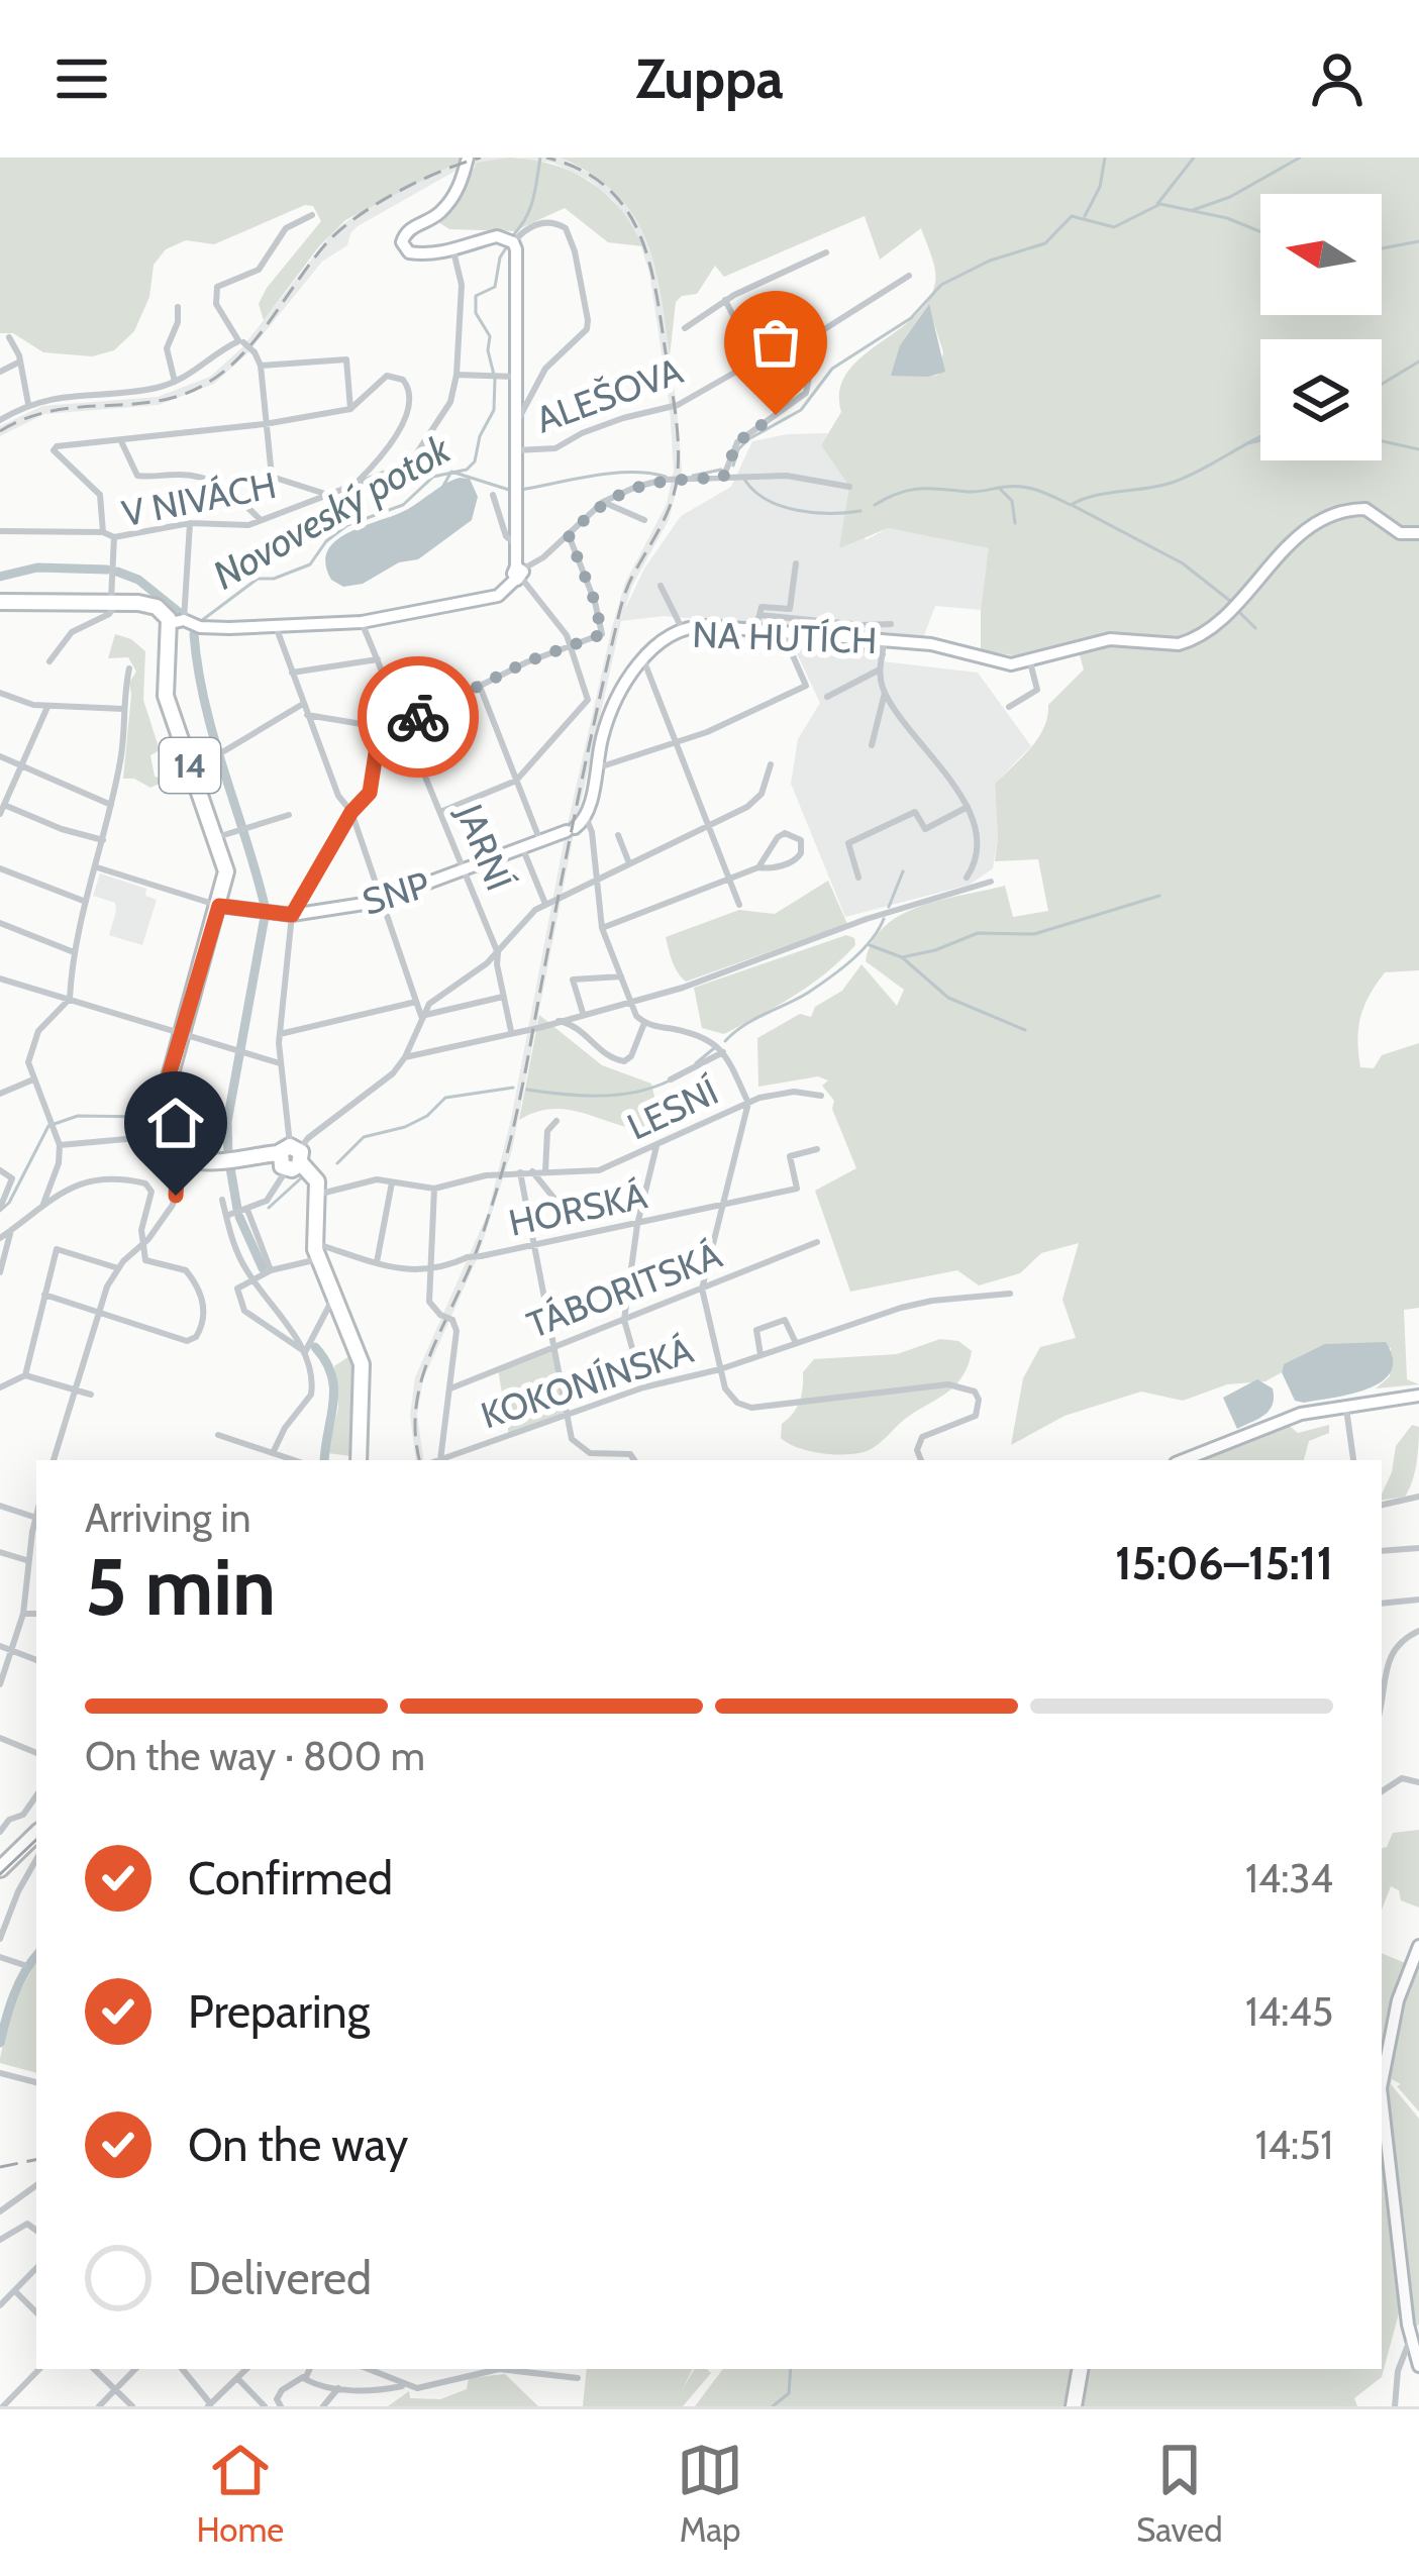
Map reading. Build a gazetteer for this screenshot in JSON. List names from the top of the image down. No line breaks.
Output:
{"streets":{"main road":["14"],"street":["ALEŠOVA","V NIVÁCH","NA HUTÍCH","JARNÍ","SNP","LESNÍ","HORSKÁ","TÁBORITSKÁ","KOKONÍNSKÁ"]},"crossings":[["NA HUTÍCH","SNP"],["14","SNP"],["JARNÍ","SNP"]],"water":["Novoveský potok"],"north":"left","page":{"header":"Zuppa","heading":["5 min","Arriving in","15:06–15:11"],"bar":"On the way · 800 m","list":[["Confirmed","14:34"],["Preparing","14:45"],["On the way","14:51"],"Delivered"],"tabs":["Home","Map","Saved"]}}
